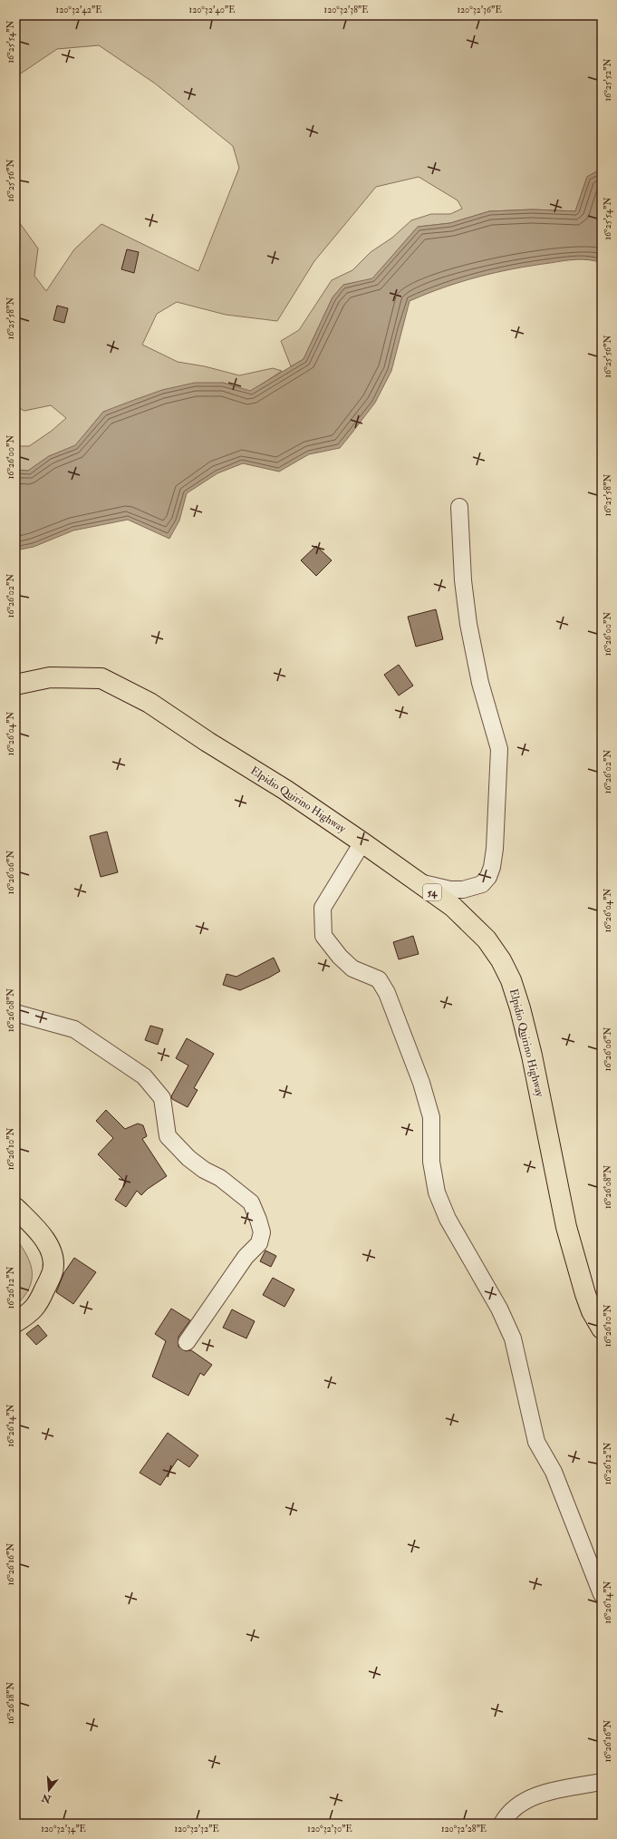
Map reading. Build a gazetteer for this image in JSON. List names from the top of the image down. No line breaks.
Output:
{"streets":{"main road":["Elpidio Quirino Highway","54"]},"north":"bottom","coordinates":["120°32'42\"E","120°32'40\"E","120°32'38\"E","120°32'36\"E","16°25'54\"N","16°25'52\"N","16°25'56\"N","16°25'58\"N","16°26'00\"N","16°26'02\"N","16°26'04\"N","16°26'06\"N","16°26'08\"N","16°26'10\"N","16°26'12\"N","16°26'14\"N","16°26'16\"N","16°26'18\"N","120°32'34\"E","120°32'32\"E","120°32'30\"E","120°32'28\"E"]}
